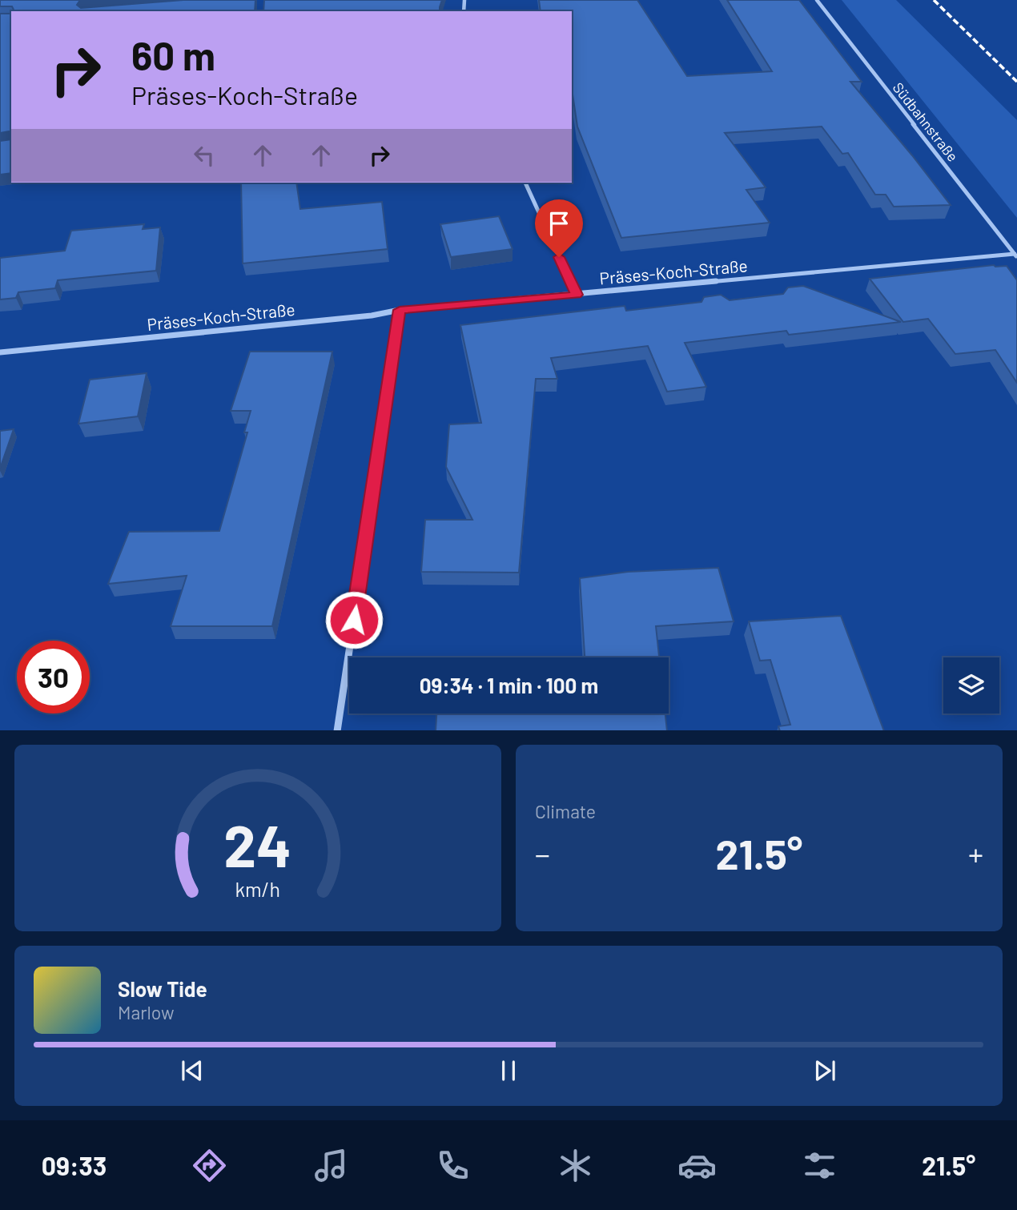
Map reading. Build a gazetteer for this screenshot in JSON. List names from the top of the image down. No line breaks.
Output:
{"streets":{"street":["Südbahnstraße","Präses-Koch-Straße"]},"crossings":[["Südbahnstraße","Präses-Koch-Straße"]],"page":{"turn":["60 m","Präses-Koch-Straße"],"limit":"30","trip":"09:34 · 1 min · 100 m","tile":"Climate","heat":["−","21.5°","+"],"song":["Slow Tide","Marlow"],"tabs":["09:33","21.5°"],"gauge":["24","km/h"]}}
